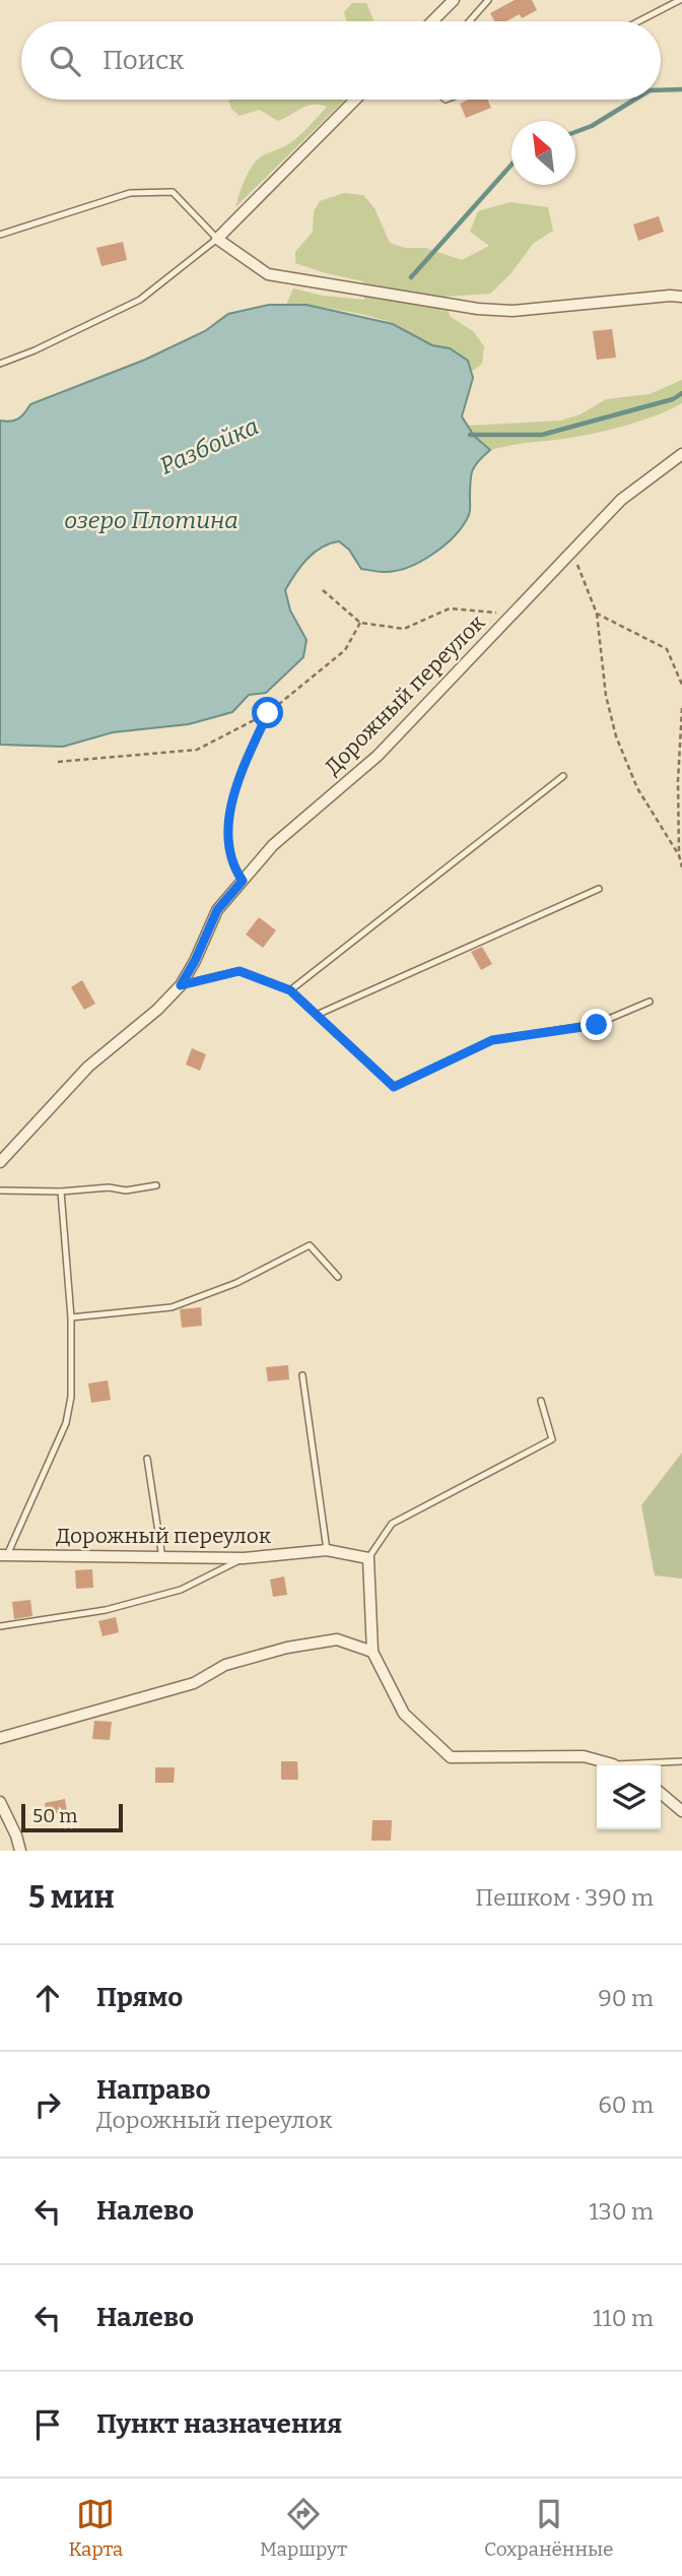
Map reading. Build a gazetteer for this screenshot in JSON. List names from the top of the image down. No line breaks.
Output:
{"streets":{"street":["Дорожный переулок"]},"water":["Разбойка","озеро Плотина"],"scale_bar":"50 m","north":"top left","page":{"search":"Поиск","scale":"50 m","heading":["5 мин","Пешком · 390 m"],"list":[["Прямо","90 m"],["Направо","Дорожный переулок","60 m"],["Налево","130 m"],["Налево","110 m"],"Пункт назначения"],"nav":["Карта","Маршрут","Сохранённые"]}}
